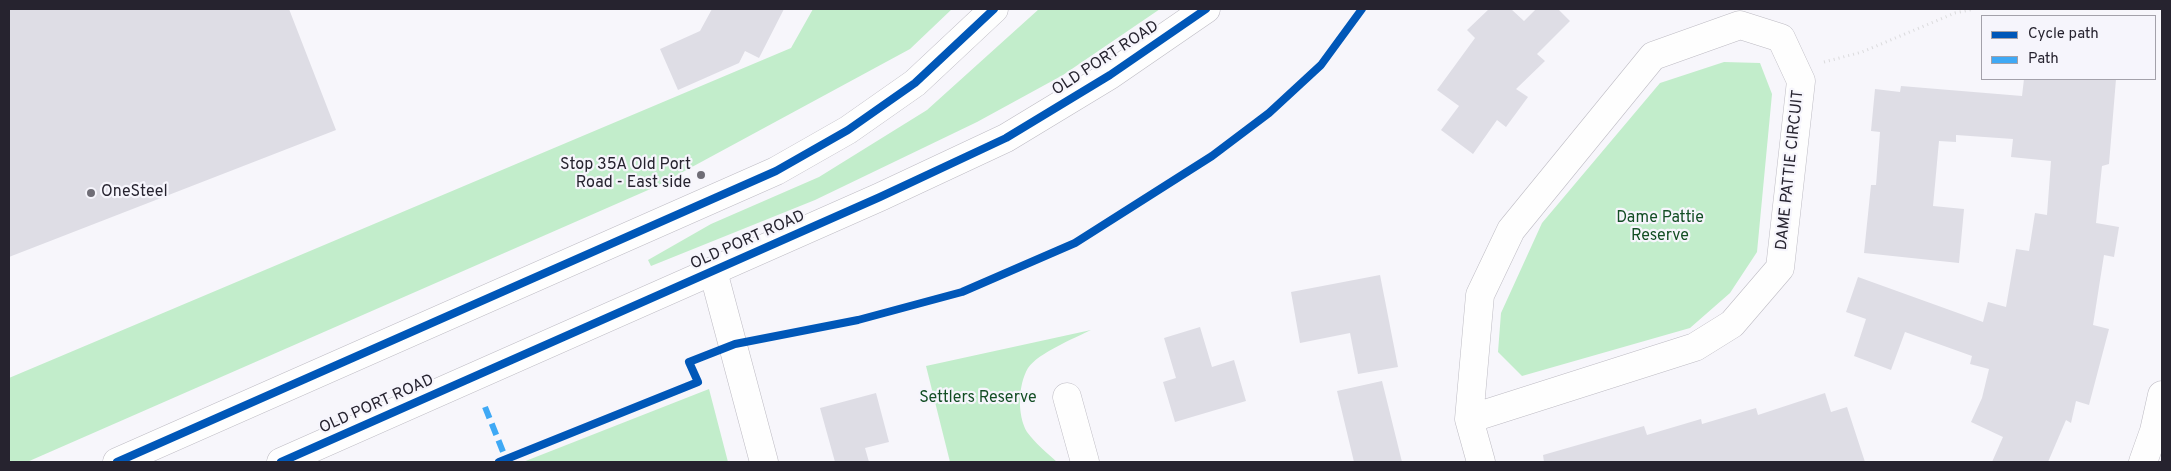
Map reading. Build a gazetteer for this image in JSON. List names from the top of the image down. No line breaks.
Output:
{"streets":{"main road":["OLD PORT ROAD","DAME PATTIE CIRCUIT"]},"parks":["Dame Pattie Reserve","Settlers Reserve"],"places":["Stop 35A Old Port Road - East side","OneSteel"],"legend":["Cycle path","Path"]}
